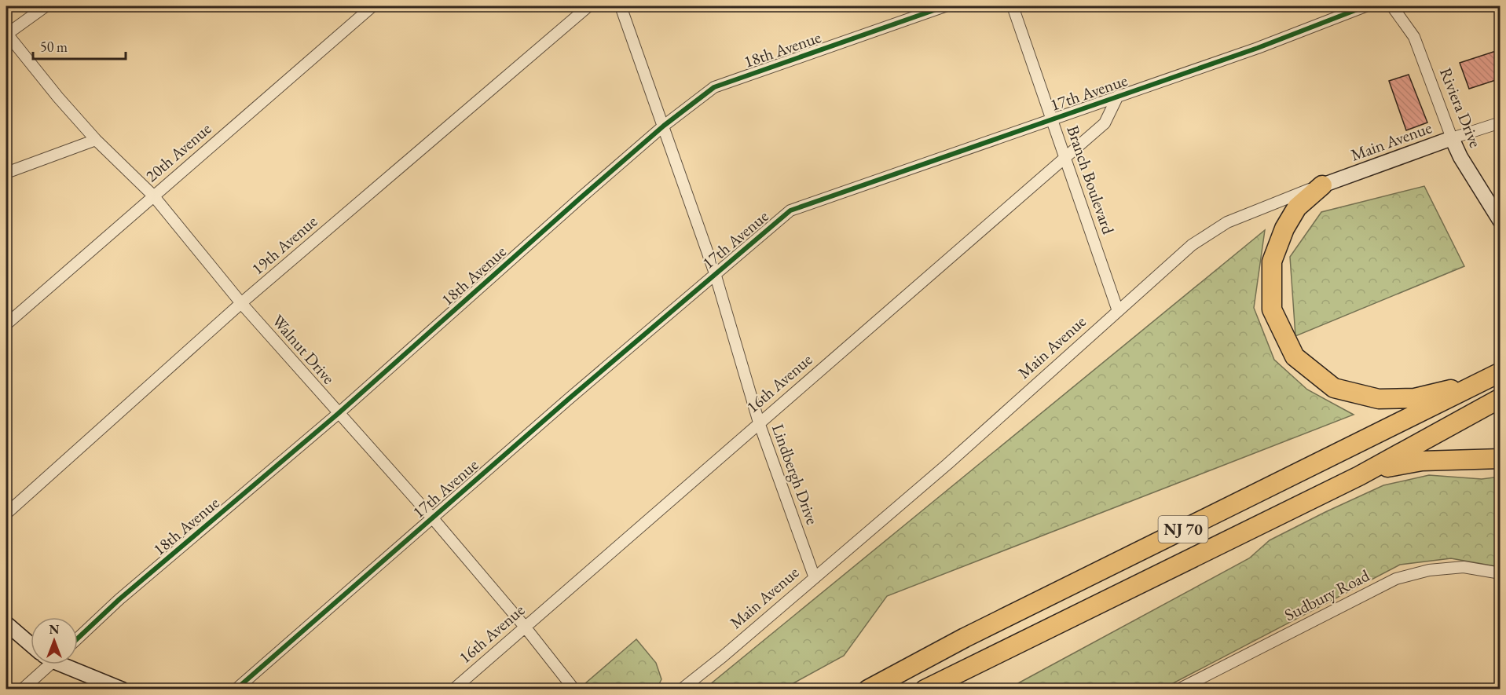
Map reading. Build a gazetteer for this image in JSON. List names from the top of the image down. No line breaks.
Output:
{"streets":{"highway":["NJ 70"],"street":["18th Avenue","17th Avenue","Riviera Drive","Main Avenue","20th Avenue","Branch Boulevard","19th Avenue","Walnut Drive","16th Avenue","Lindbergh Drive","Sudbury Road"]},"crossings":[["18th Avenue","Walnut Drive"],["18th Avenue","Lindbergh Drive"],["17th Avenue","Branch Boulevard"],["17th Avenue","Walnut Drive"],["17th Avenue","16th Avenue"],["17th Avenue","Lindbergh Drive"],["Riviera Drive","Main Avenue"],["Main Avenue","Branch Boulevard"],["Main Avenue","Lindbergh Drive"],["20th Avenue","Walnut Drive"],["Branch Boulevard","16th Avenue"],["19th Avenue","Walnut Drive"],["Walnut Drive","16th Avenue"],["16th Avenue","Lindbergh Drive"]],"scale_bar":"50 m","north":"top"}
